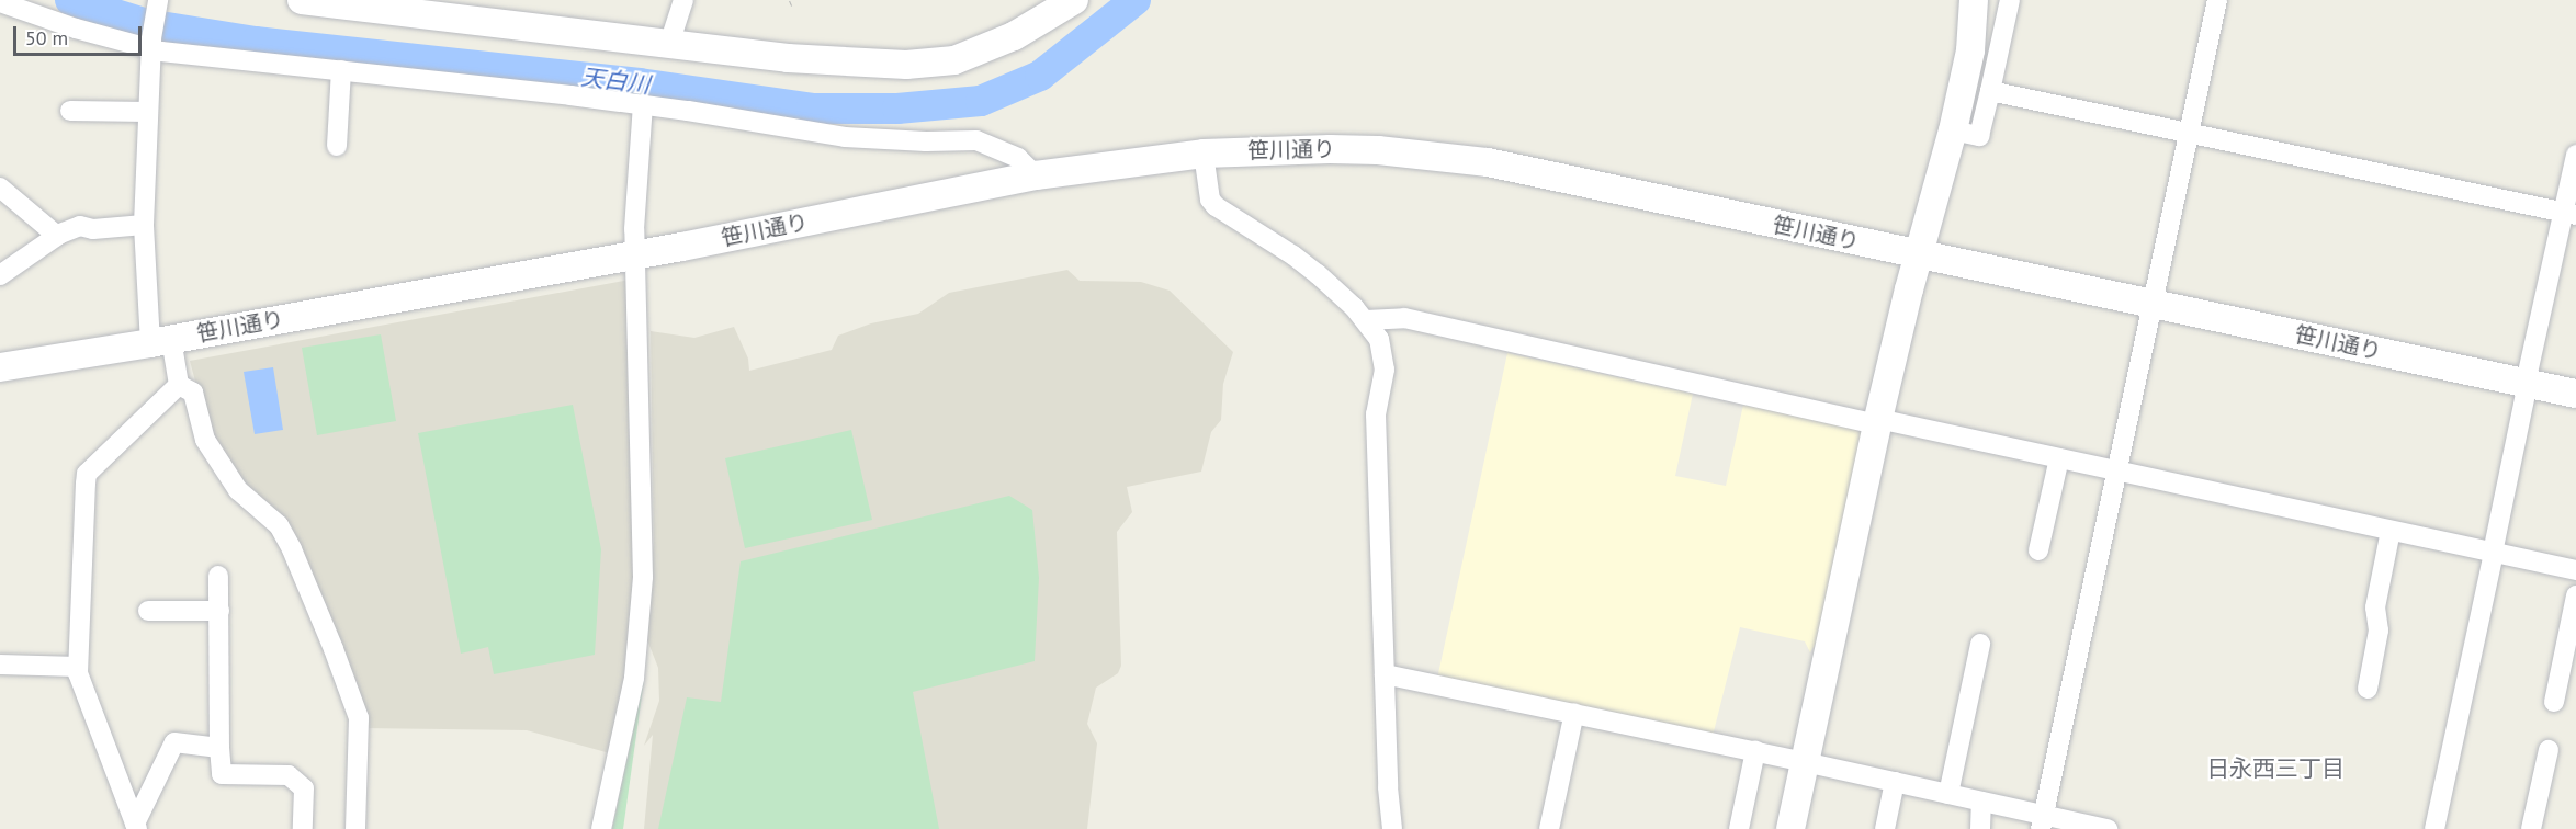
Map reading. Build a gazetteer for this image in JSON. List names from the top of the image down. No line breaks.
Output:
{"streets":{"street":["笹川通り"]},"districts":["日永西三丁目"],"water":["天白川"],"scale_bar":"50 m"}
